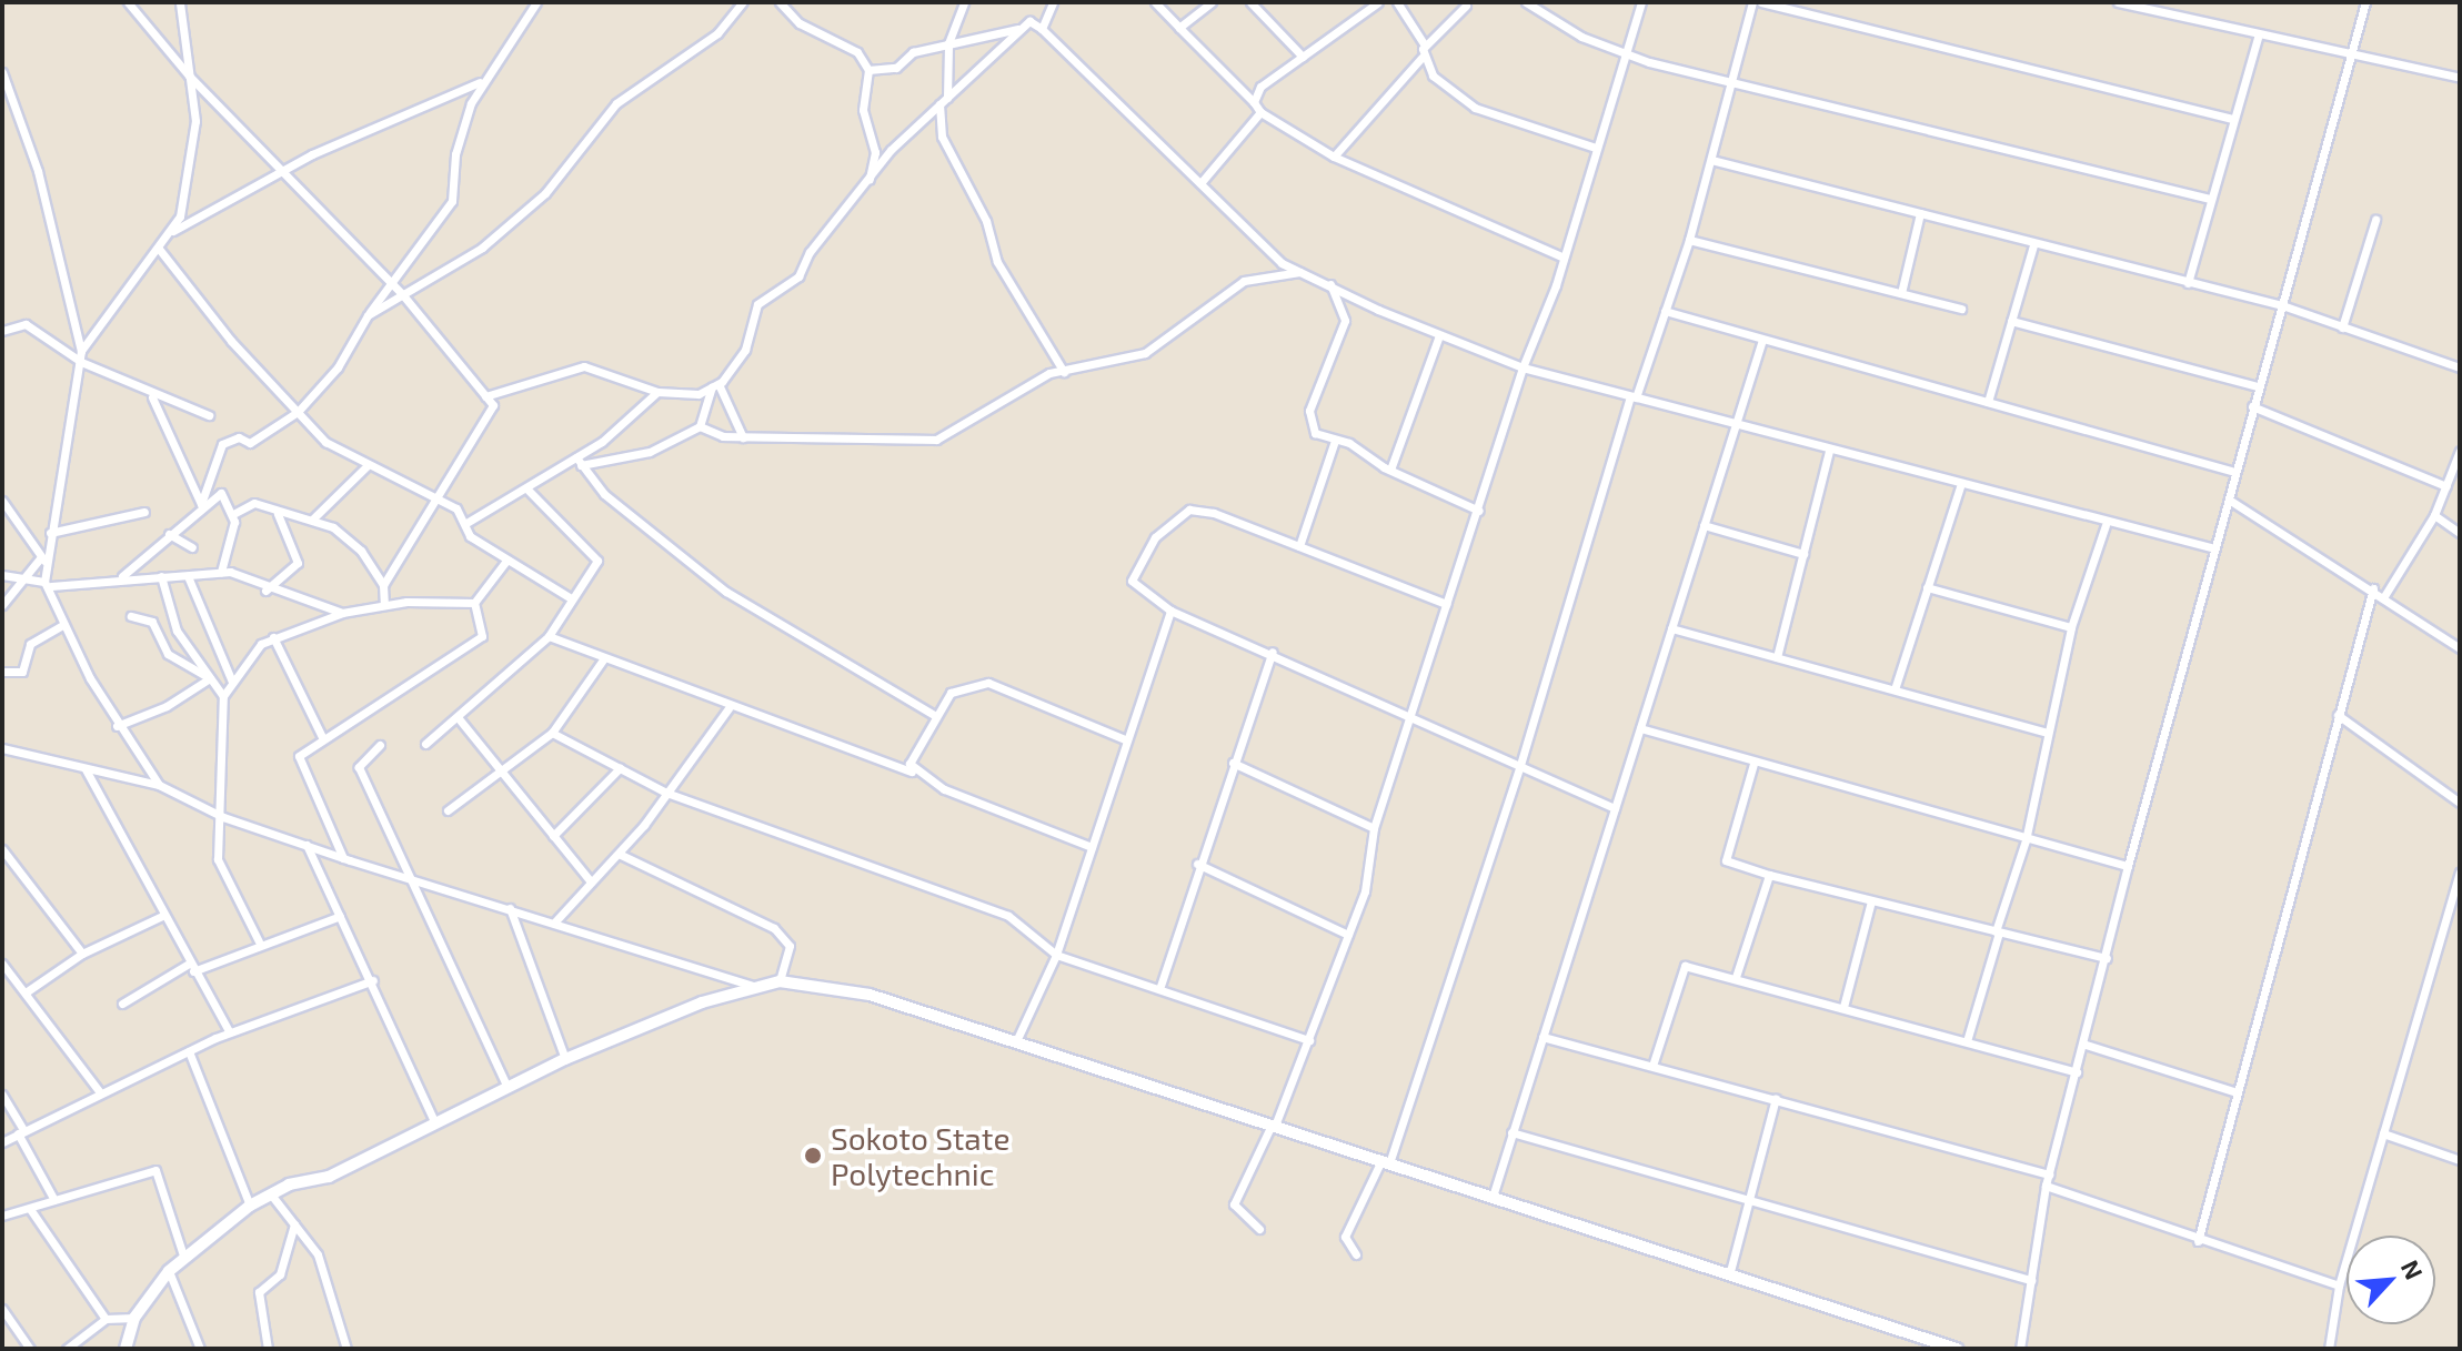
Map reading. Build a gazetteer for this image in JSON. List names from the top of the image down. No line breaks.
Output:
{"places":["Sokoto State Polytechnic"],"north":"top right"}
